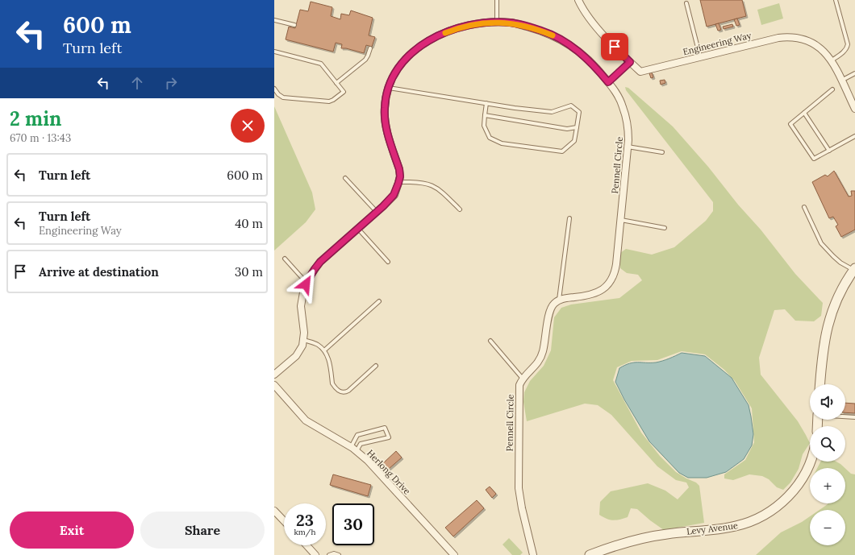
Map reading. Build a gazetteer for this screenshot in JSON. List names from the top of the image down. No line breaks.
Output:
{"streets":{"street":["Engineering Way","Pennell Circle","Herlong Drive","Levy Avenue"]},"page":{"turn":["600 m","Turn left"],"heading":["2 min","670 m · 13:43"],"list":[{"name":"Turn left","value":"600 m"},{"name":"Turn left","note":"Engineering Way","value":"40 m"},{"name":"Arrive at destination","value":"30 m"}],"map_buttons":["+","−"],"speed":"23 km/h","limit":"30","buttons":["Exit","Share"]}}
